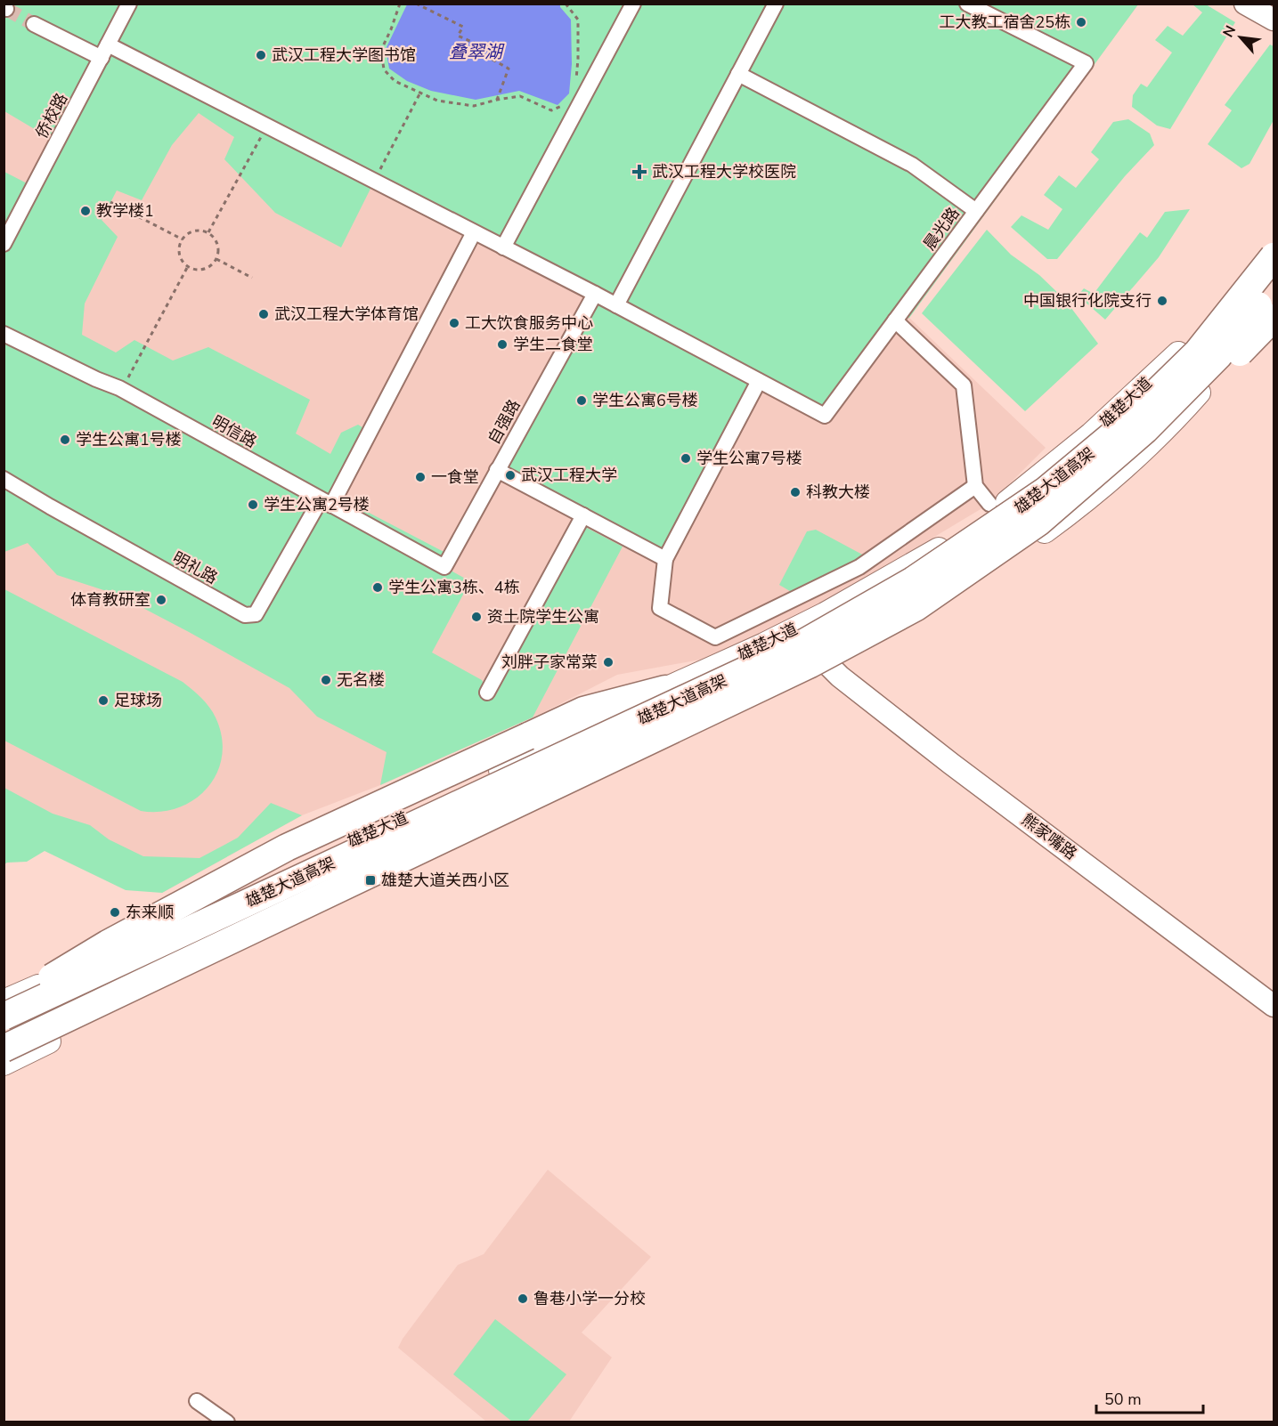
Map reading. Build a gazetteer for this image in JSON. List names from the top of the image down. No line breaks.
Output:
{"streets":{"highway":["雄楚大道高架"],"main road":["雄楚大道"],"street":["侨校路","晨光路","自强路","明信路","明礼路","熊家嘴路"]},"crossings":[["自强路","明信路"],["明信路","明礼路"]],"water":["叠翠湖"],"places":{"other":["工大教工宿舍25栋","武汉工程大学图书馆","教学楼1","中国银行化院支行","武汉工程大学体育馆","工大饮食服务中心","学生二食堂","学生公寓6号楼","学生公寓1号楼","学生公寓7号楼","武汉工程大学","一食堂","科教大楼","学生公寓2号楼","学生公寓3栋、4栋","体育教研室","资土院学生公寓","刘胖子家常菜","无名楼","足球场","东来顺","鲁巷小学一分校"],"health":["武汉工程大学校医院"],"transit":["雄楚大道关西小区"]},"scale_bar":"50 m","north":"top left"}
